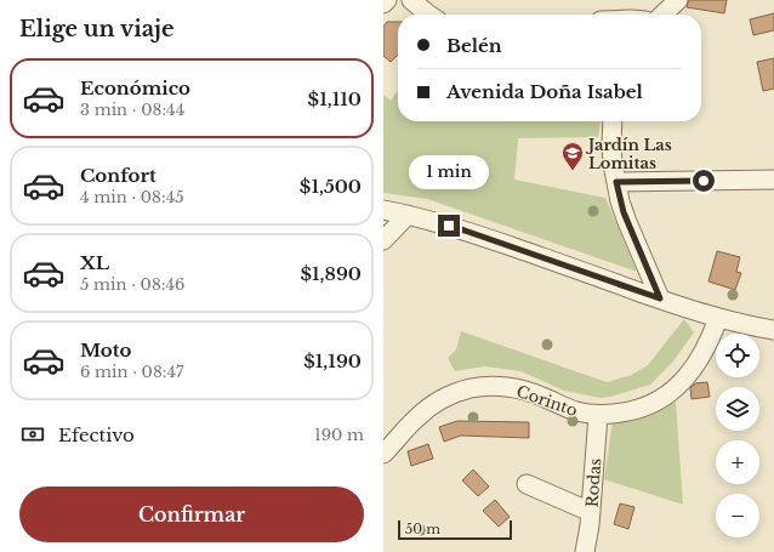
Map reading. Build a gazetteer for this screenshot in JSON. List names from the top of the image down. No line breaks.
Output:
{"streets":{"street":["Corinto","Rodas"]},"crossings":[["Corinto","Rodas"]],"places":{"school or university":["Jardín Las Lomitas"]},"scale_bar":"50 m","page":{"heading":"Elige un viaje","banner":["Belén","Avenida Doña Isabel"],"list":[{"name":"Económico","note":"3 min · 08:44","value":"$1,110"},{"name":"Confort","note":"4 min · 08:45","value":"$1,500"},{"name":"XL","note":"5 min · 08:46","value":"$1,890"},{"name":"Moto","note":"6 min · 08:47","value":"$1,190"}],"bubble":"1 min","map_buttons":["+","−"],"pay":["Efectivo","190 m"],"buttons":"Confirmar","scale":"50 m"}}
